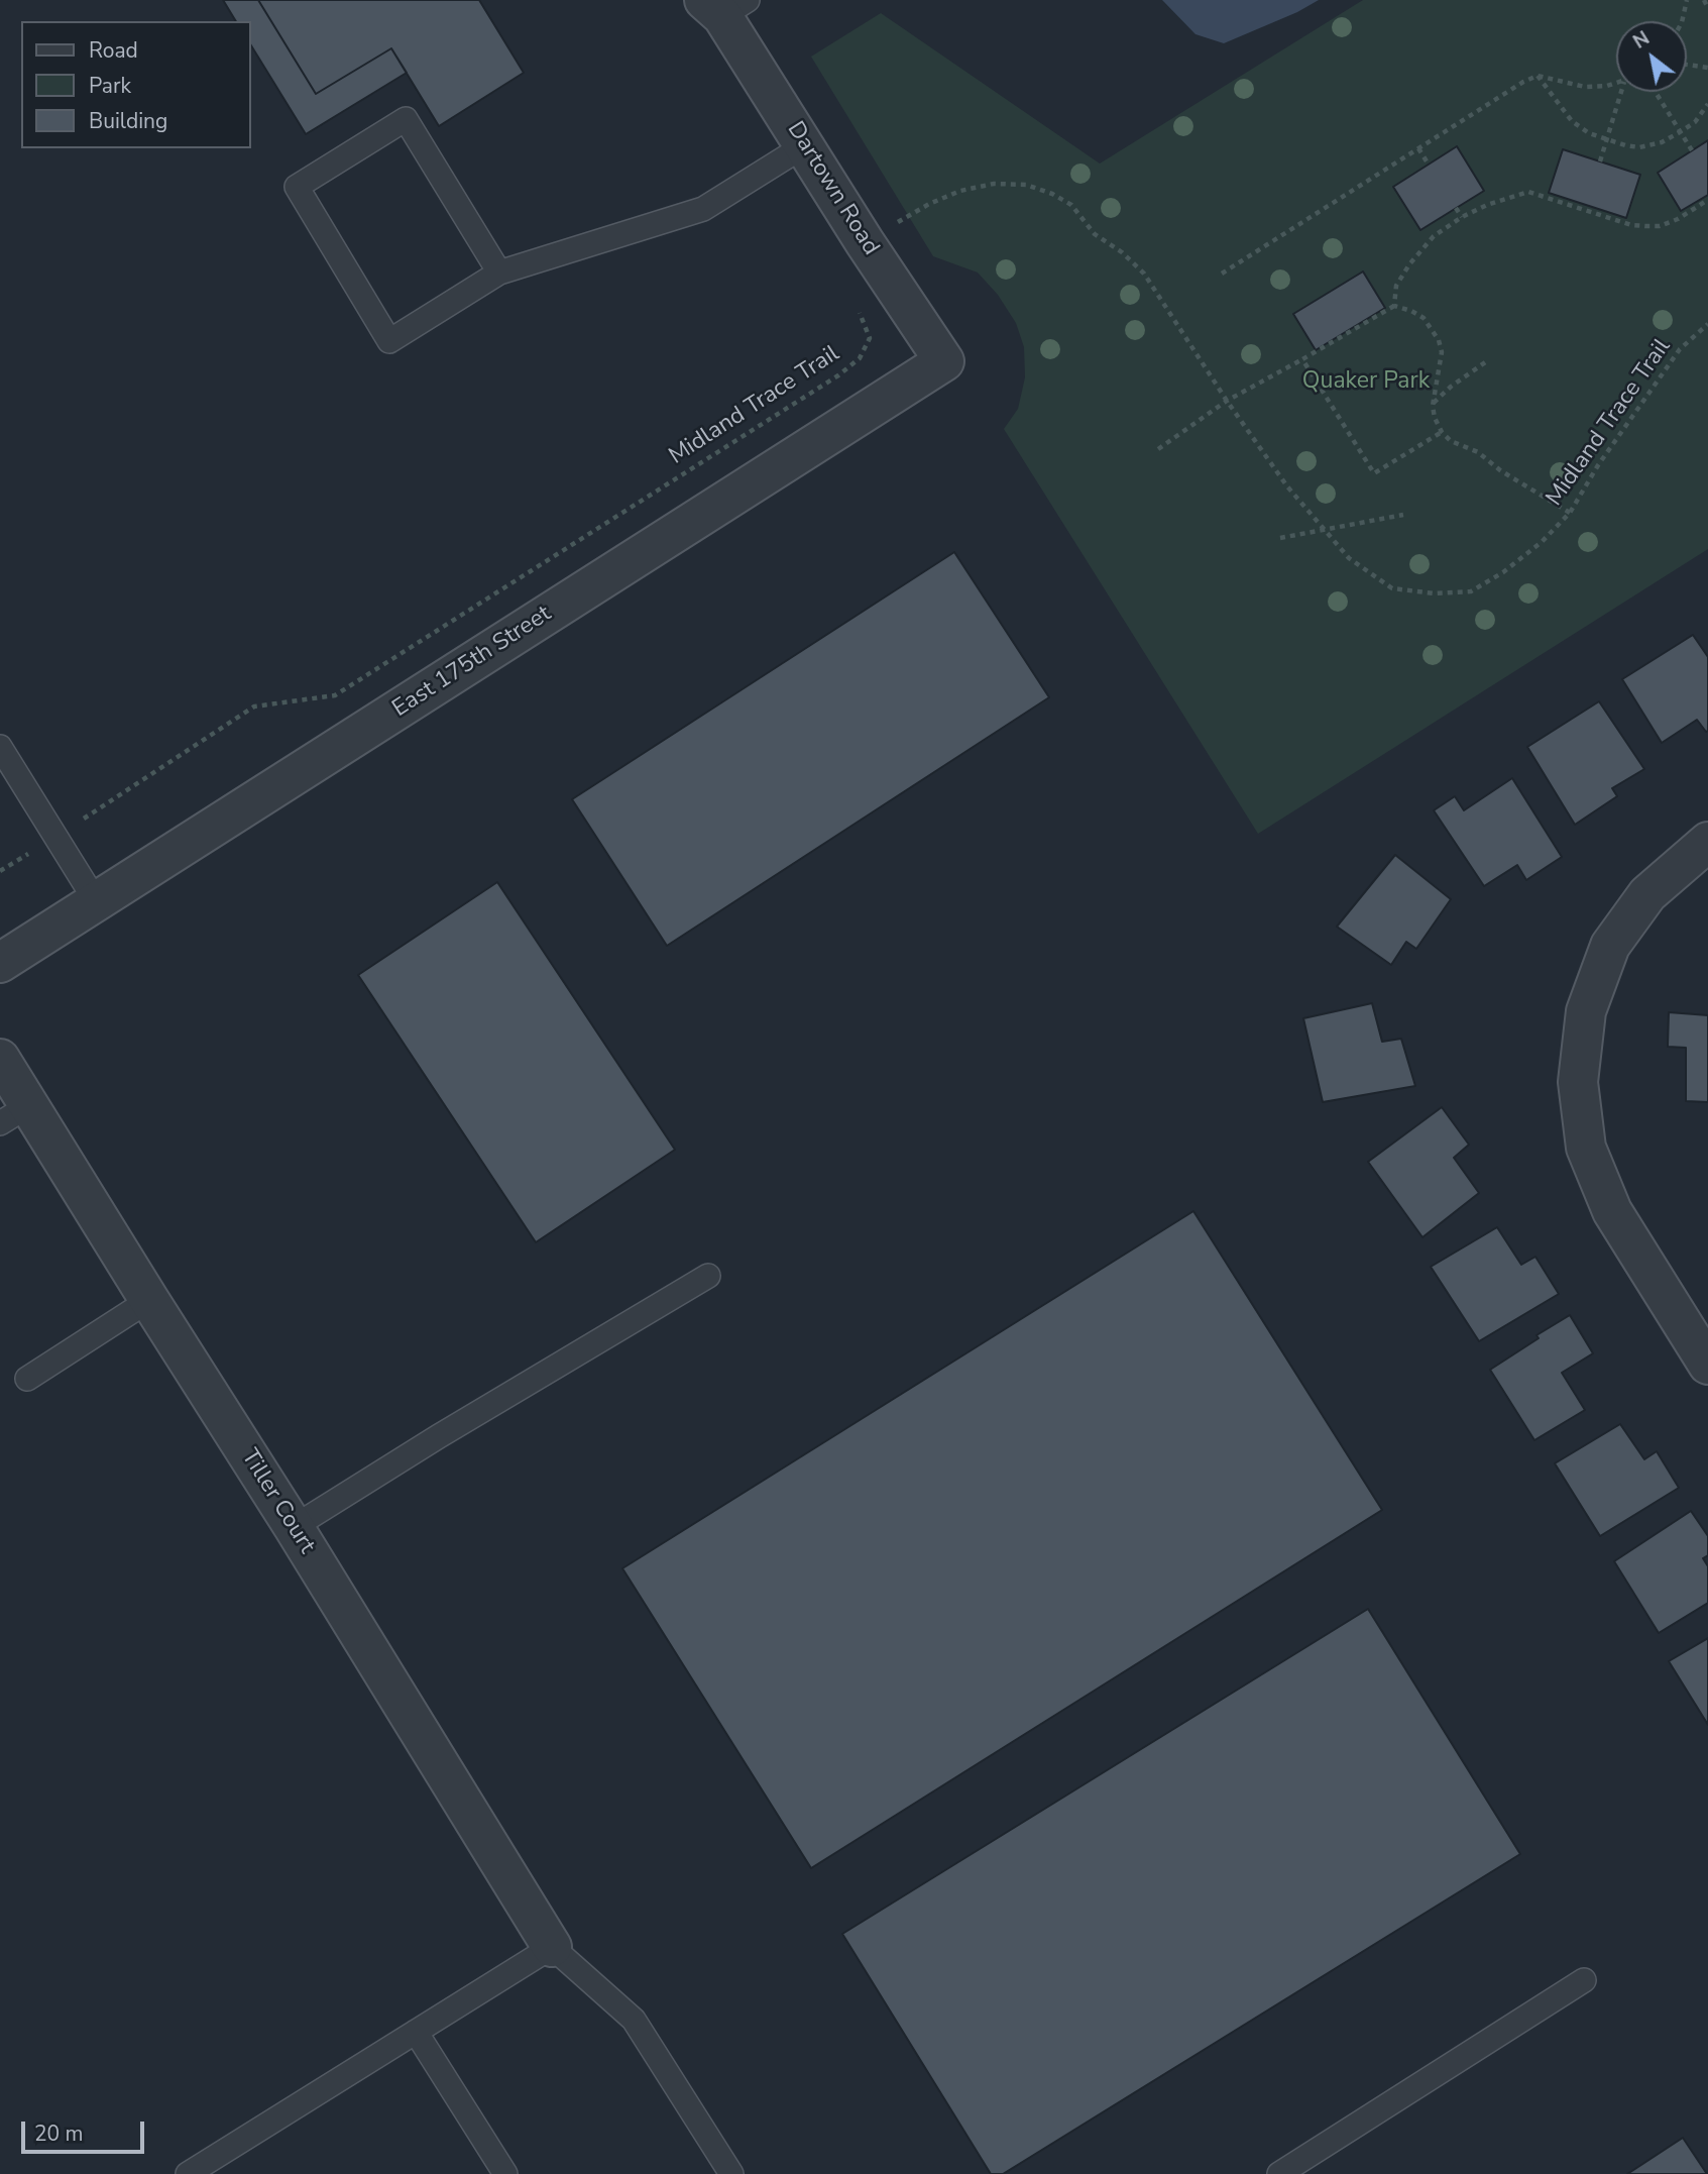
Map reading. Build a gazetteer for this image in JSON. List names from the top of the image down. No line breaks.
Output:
{"streets":{"street":["Dartown Road","East 175th Street","Tiller Court"],"path":["Midland Trace Trail"]},"crossings":[["Dartown Road","Midland Trace Trail"],["Dartown Road","East 175th Street"]],"parks":["Quaker Park"],"legend":["Road","Park","Building"],"scale_bar":"20 m","north":"top left"}
